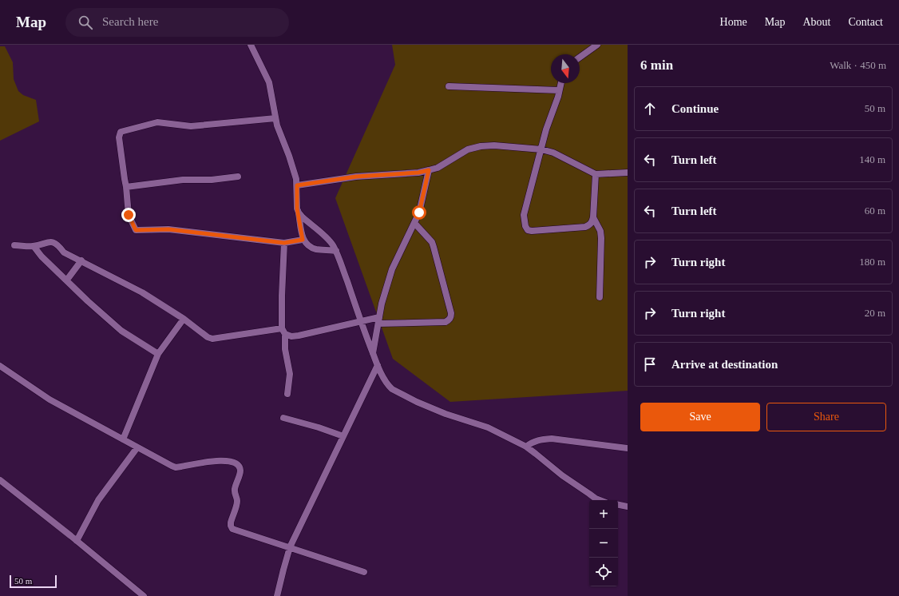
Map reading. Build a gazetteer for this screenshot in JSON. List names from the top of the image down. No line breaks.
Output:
{"scale_bar":"50 m","north":"bottom","page":{"header":"Map","search":"Search here","nav":["Home","Map","About","Contact"],"heading":["6 min","Walk · 450 m"],"list":[["Continue","50 m"],["Turn left","140 m"],["Turn left","60 m"],["Turn right","180 m"],["Turn right","20 m"],"Arrive at destination"],"buttons":["Save","Share"],"map_buttons":["+","−"],"scale":"50 m"}}
